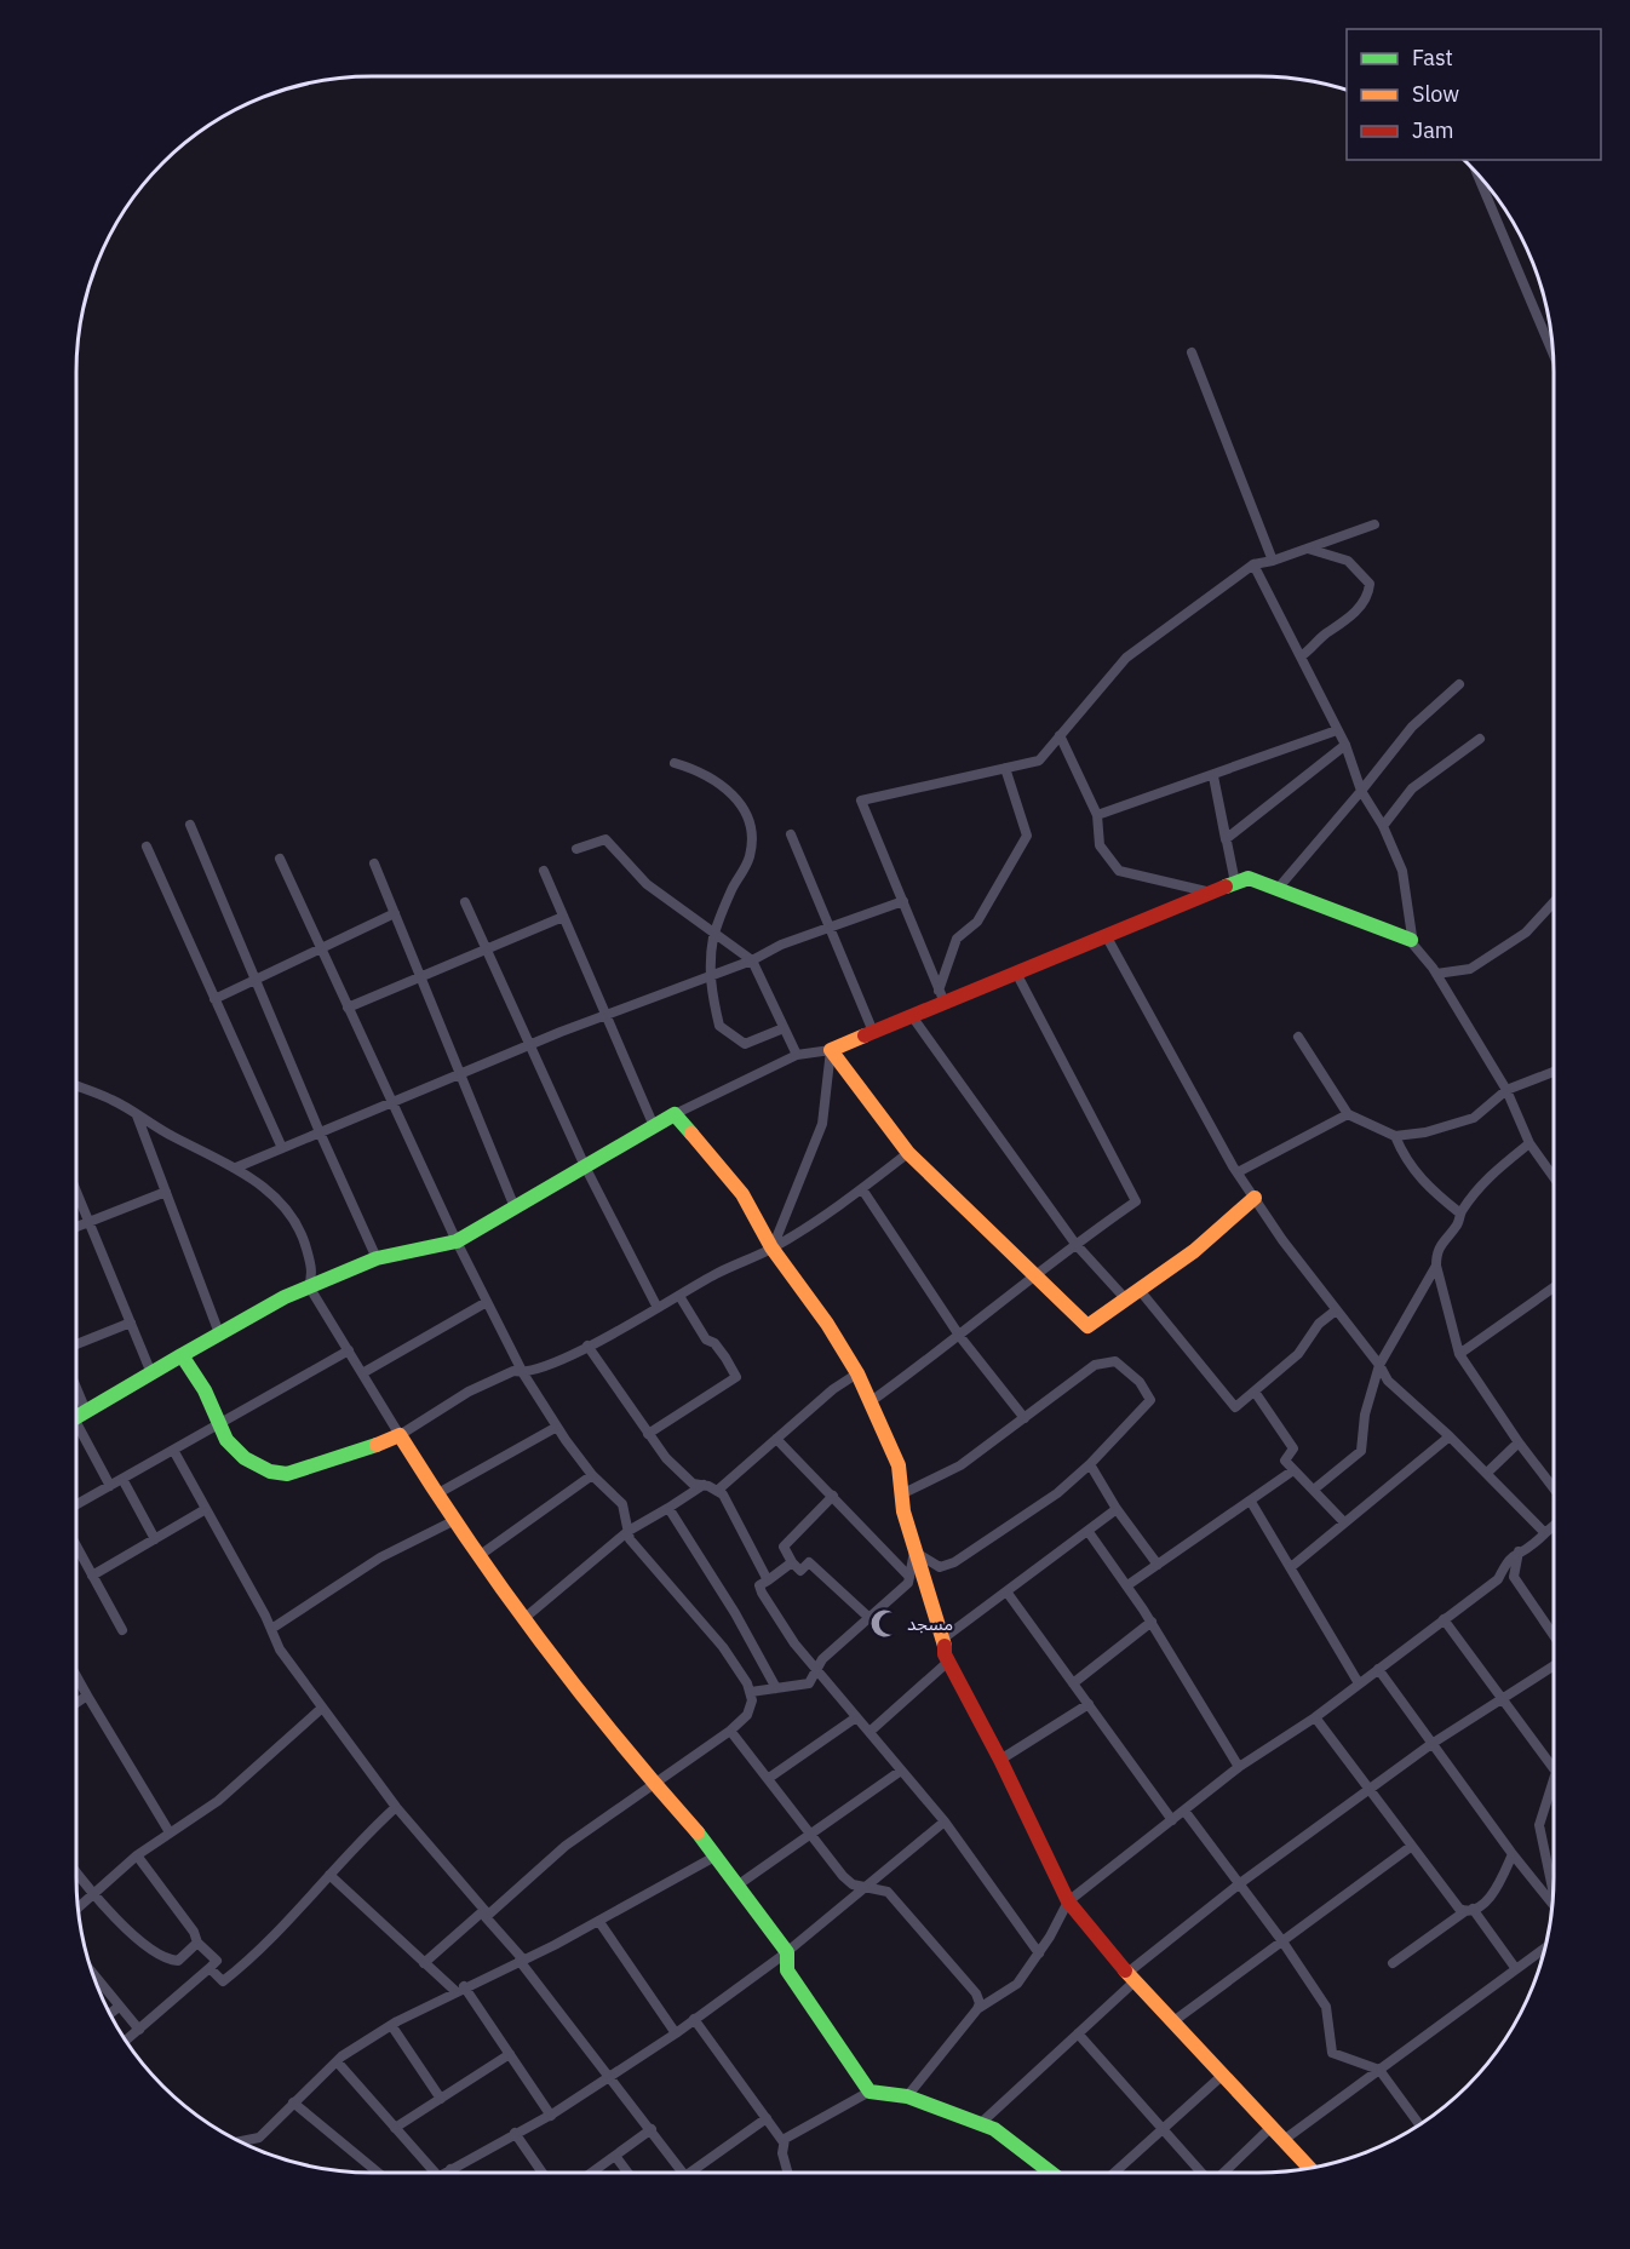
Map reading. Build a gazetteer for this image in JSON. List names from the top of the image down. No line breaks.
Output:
{"places":{"mosque":["مسجد"]},"legend":["Fast","Slow","Jam"]}
